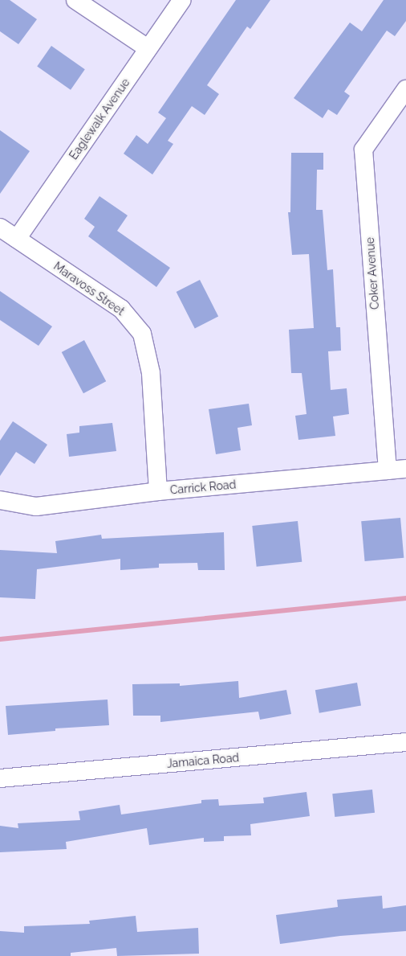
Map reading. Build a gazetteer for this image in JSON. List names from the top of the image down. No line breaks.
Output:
{"streets":{"street":["Eaglewalk Avenue","Coker Avenue","Maravoss Street","Carrick Road","Jamaica Road"]},"crossings":[["Eaglewalk Avenue","Maravoss Street"],["Coker Avenue","Carrick Road"],["Maravoss Street","Carrick Road"]]}
